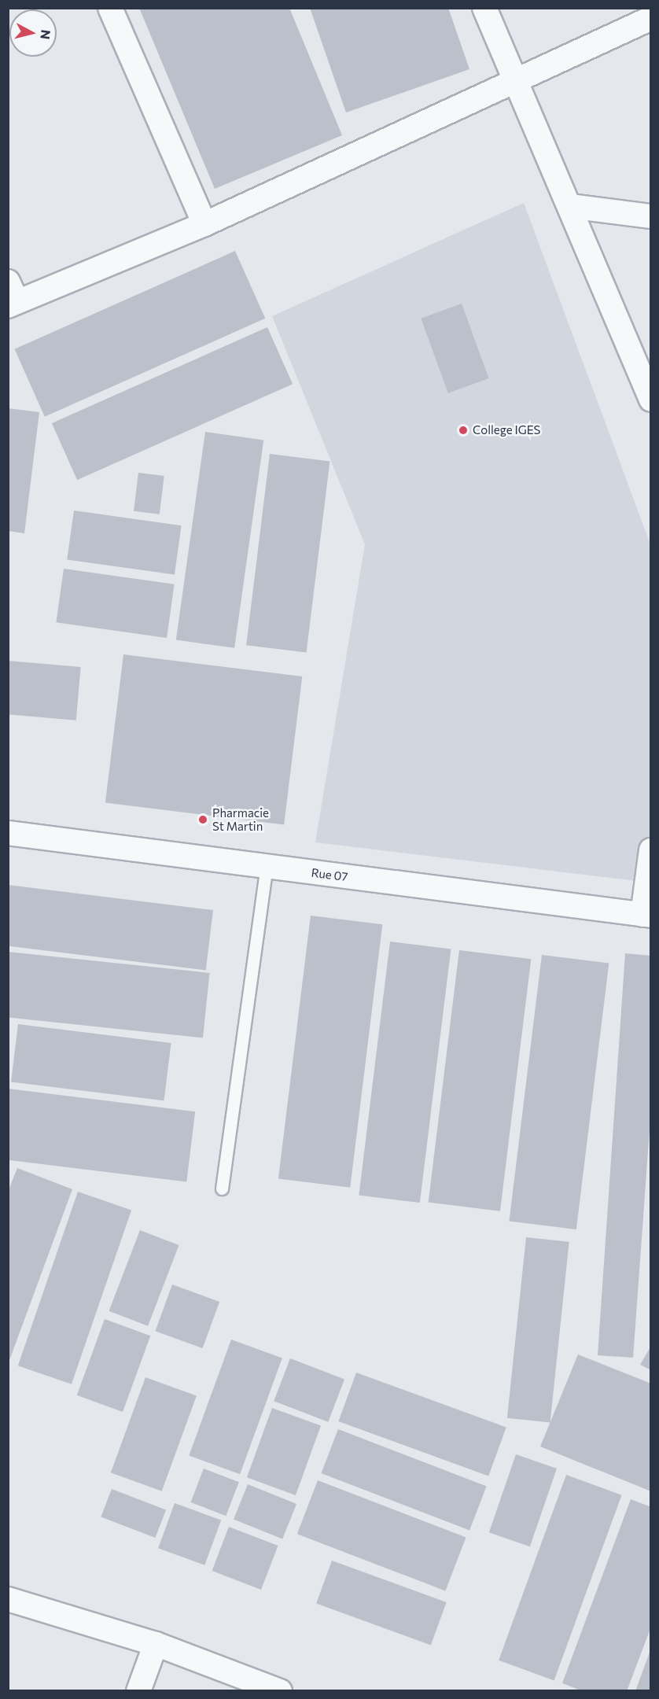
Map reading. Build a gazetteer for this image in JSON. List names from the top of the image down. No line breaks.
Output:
{"streets":{"street":["Rue 07"]},"places":["College IGES","Pharmacie St Martin"],"north":"right"}
